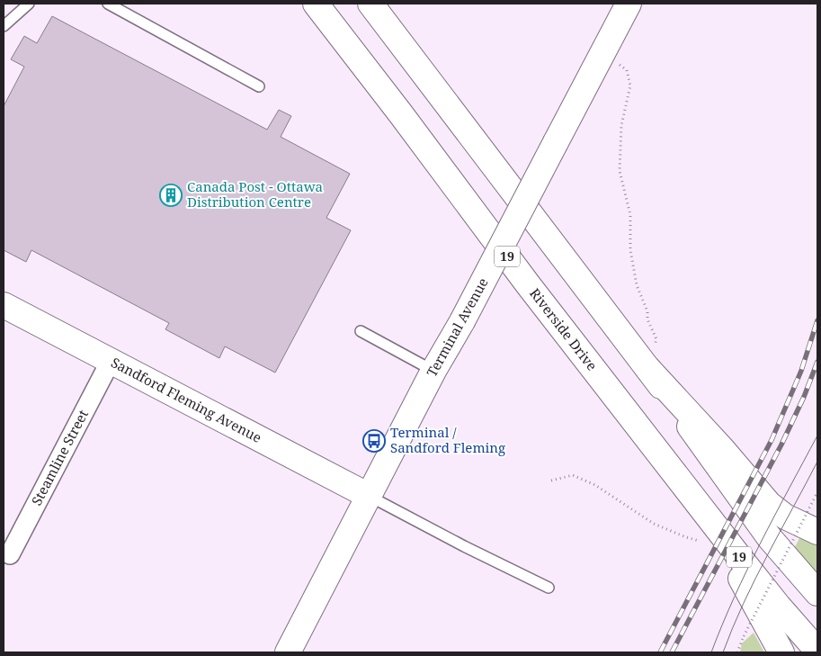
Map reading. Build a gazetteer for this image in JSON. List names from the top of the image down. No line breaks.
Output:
{"streets":{"main road":["19","Terminal Avenue","Riverside Drive","Sandford Fleming Avenue"],"street":["Steamline Street"]},"crossings":[["Terminal Avenue","Sandford Fleming Avenue"],["Sandford Fleming Avenue","Steamline Street"]],"places":{"building":["Canada Post - Ottawa Distribution Centre"],"bus stop":["Terminal / Sandford Fleming"]}}
